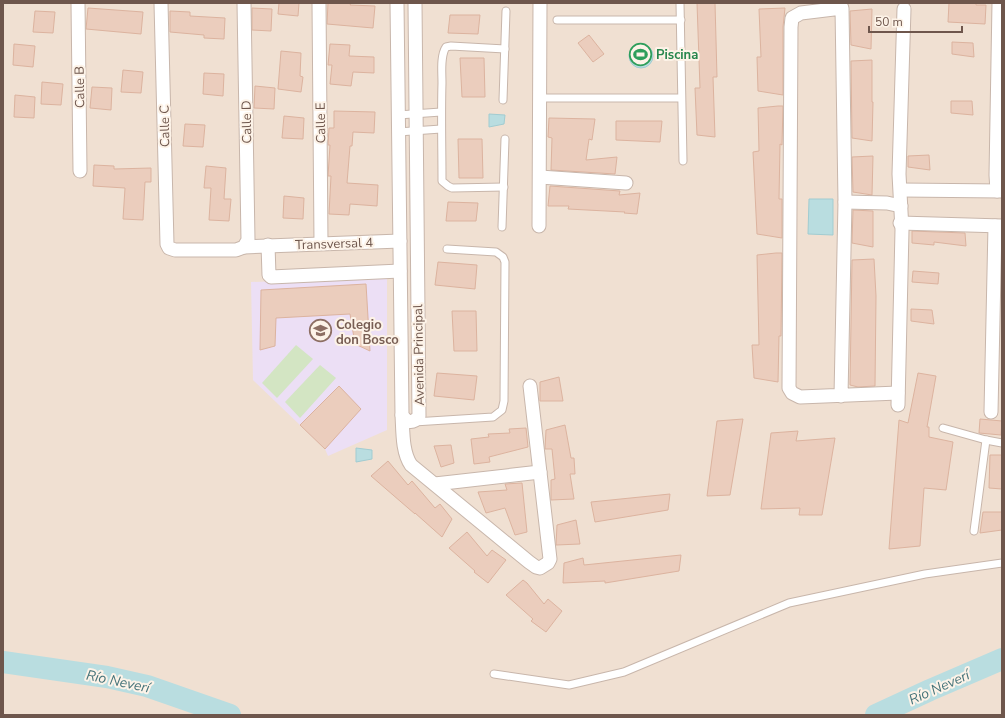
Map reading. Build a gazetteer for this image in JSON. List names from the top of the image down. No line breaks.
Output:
{"streets":{"street":["Calle B","Calle D","Calle E","Calle C","Transversal 4","Avenida Principal"]},"crossings":[["Calle D","Transversal 4"],["Calle E","Transversal 4"],["Calle C","Transversal 4"],["Transversal 4","Avenida Principal"]],"water":["Río Neverí"],"places":{"sports":["Piscina"],"school or university":["Colegio don Bosco"]},"scale_bar":"50 m"}
